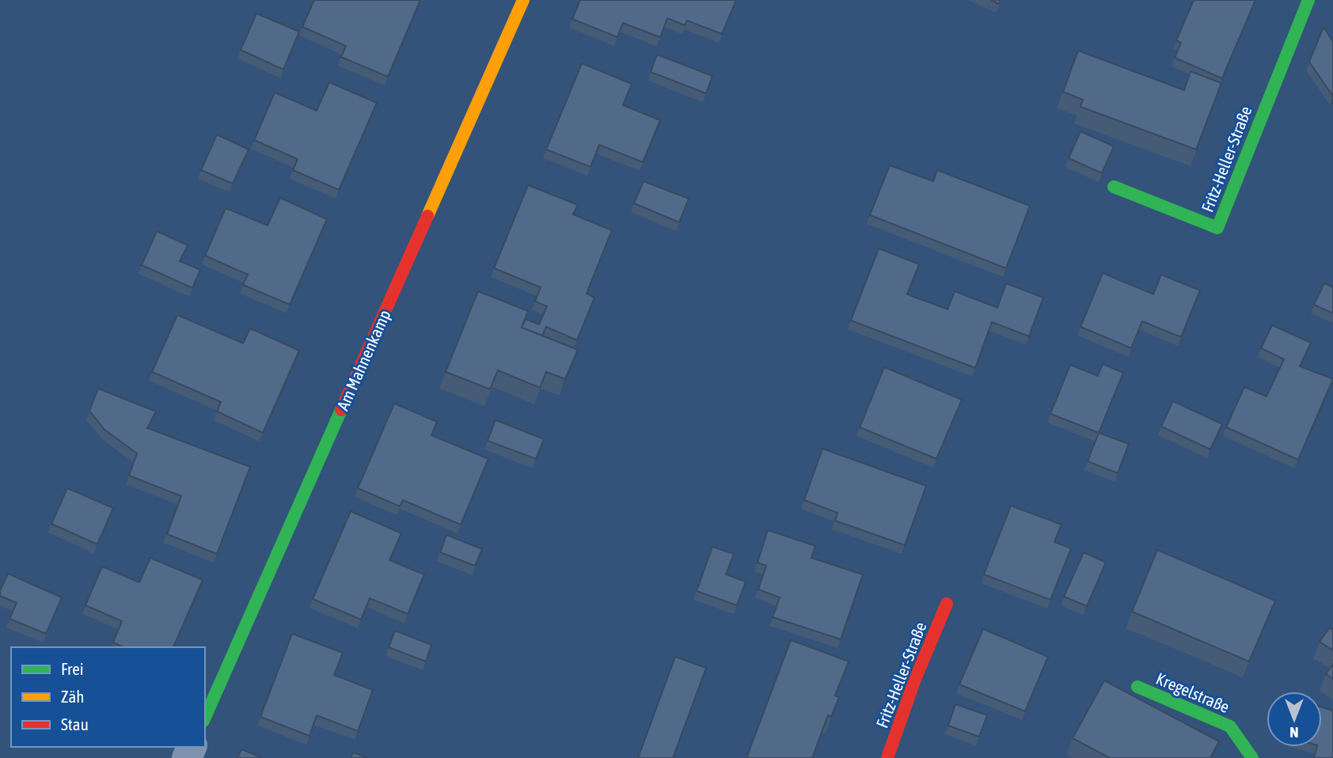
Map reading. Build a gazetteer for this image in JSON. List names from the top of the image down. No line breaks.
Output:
{"streets":{"street":["Fritz-Heller-Straße","Am Mahnenkamp","Kregelstraße"]},"legend":["Frei","Zäh","Stau"],"north":"bottom"}
